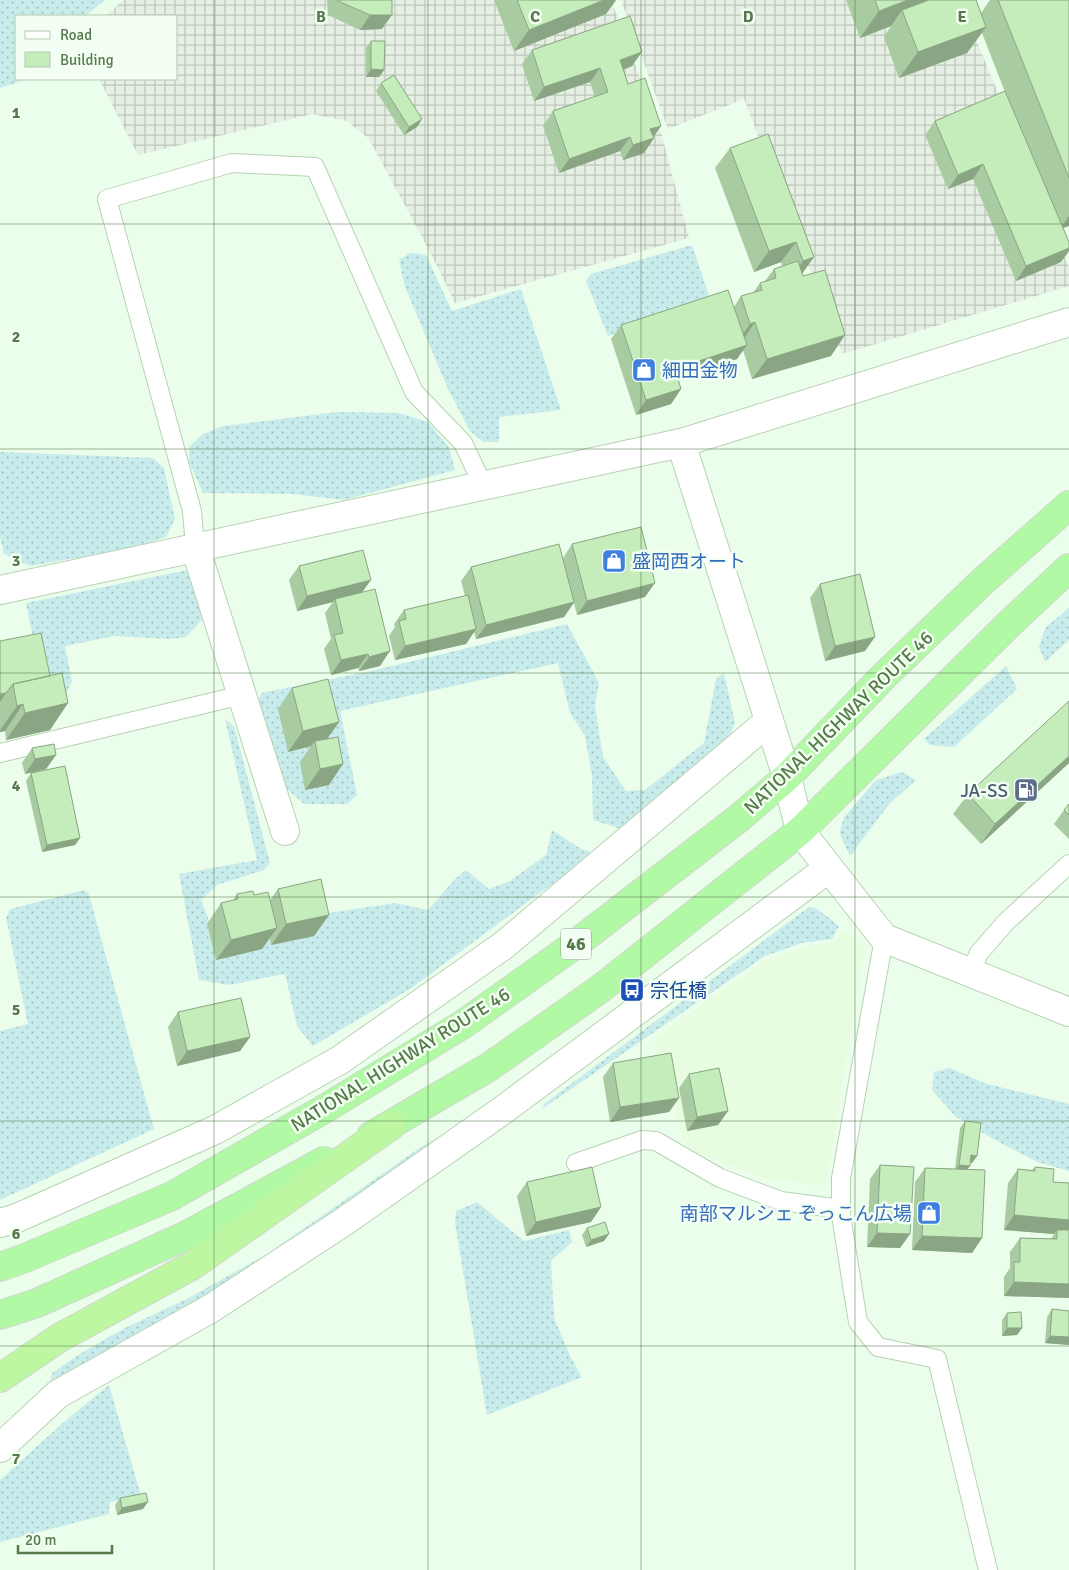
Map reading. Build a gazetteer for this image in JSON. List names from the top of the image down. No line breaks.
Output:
{"streets":{"highway":["NATIONAL HIGHWAY ROUTE 46","46"]},"places":{"shop":["細田金物","盛岡西オート","南部マルシェ ぞっこん広場"],"fuel station":["JA-SS"],"bus stop":["宗任橋"]},"legend":["Road","Building"],"scale_bar":"20 m","grid":{"columns":["B","C","D","E"],"rows":["1","2","3","4","5","6","7"]}}
